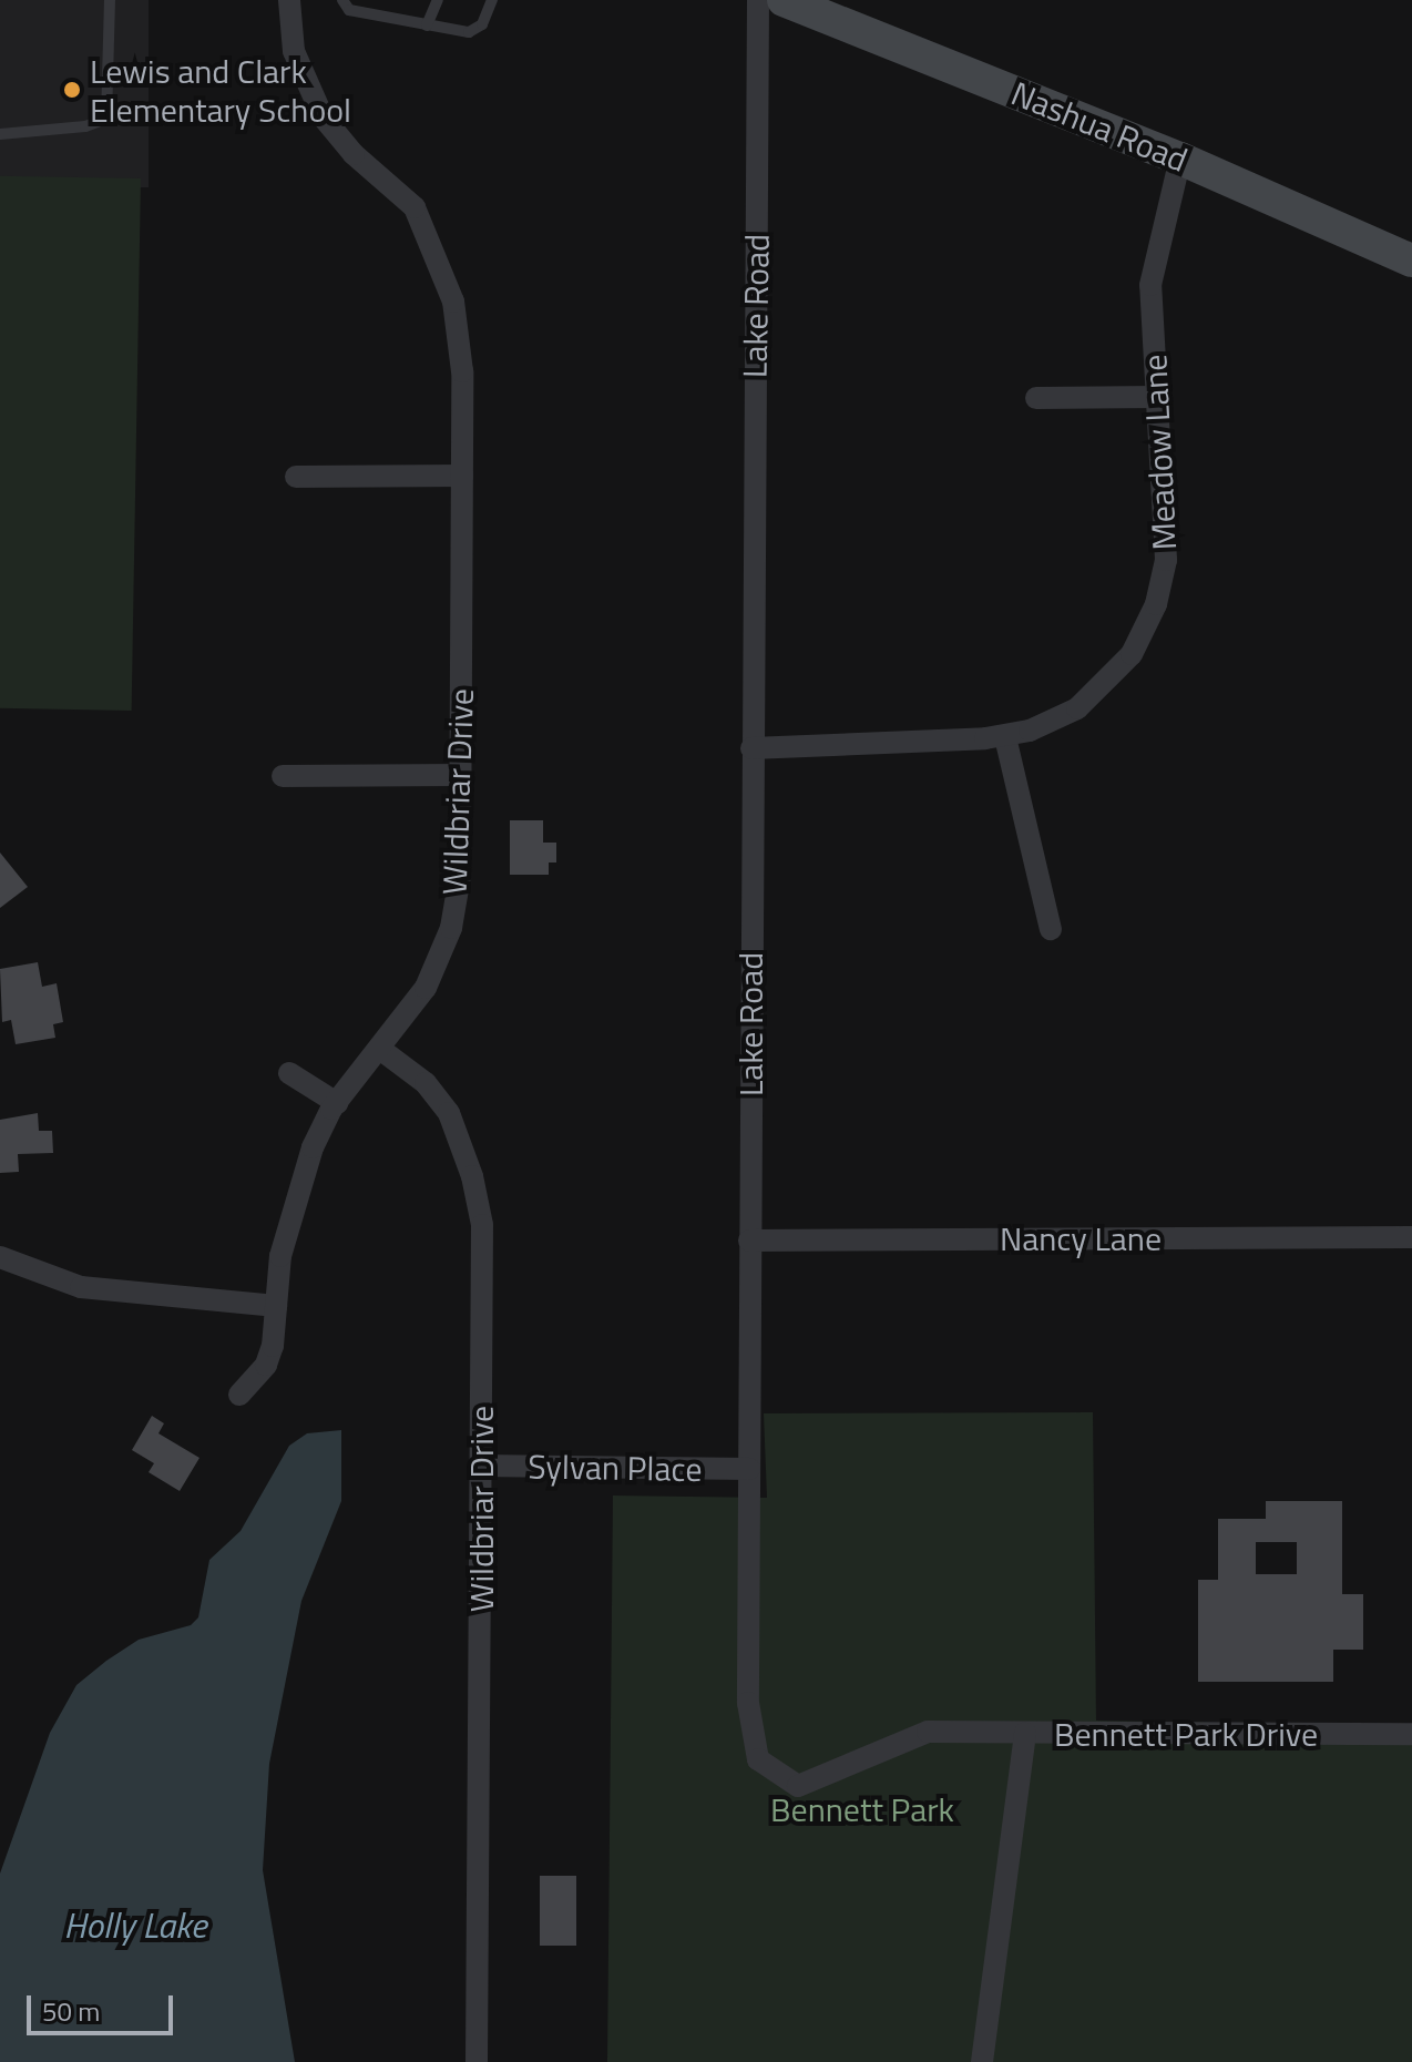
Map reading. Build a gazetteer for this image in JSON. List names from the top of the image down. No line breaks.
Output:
{"streets":{"street":["Nashua Road","Lake Road","Meadow Lane","Wildbriar Drive","Nancy Lane","Sylvan Place","Bennett Park Drive"]},"crossings":[["Nashua Road","Meadow Lane"],["Lake Road","Meadow Lane"],["Lake Road","Nancy Lane"],["Lake Road","Sylvan Place"],["Lake Road","Bennett Park Drive"],["Wildbriar Drive","Sylvan Place"]],"water":["Holly Lake"],"parks":["Bennett Park"],"places":["Lewis and Clark Elementary School"],"scale_bar":"50 m"}
